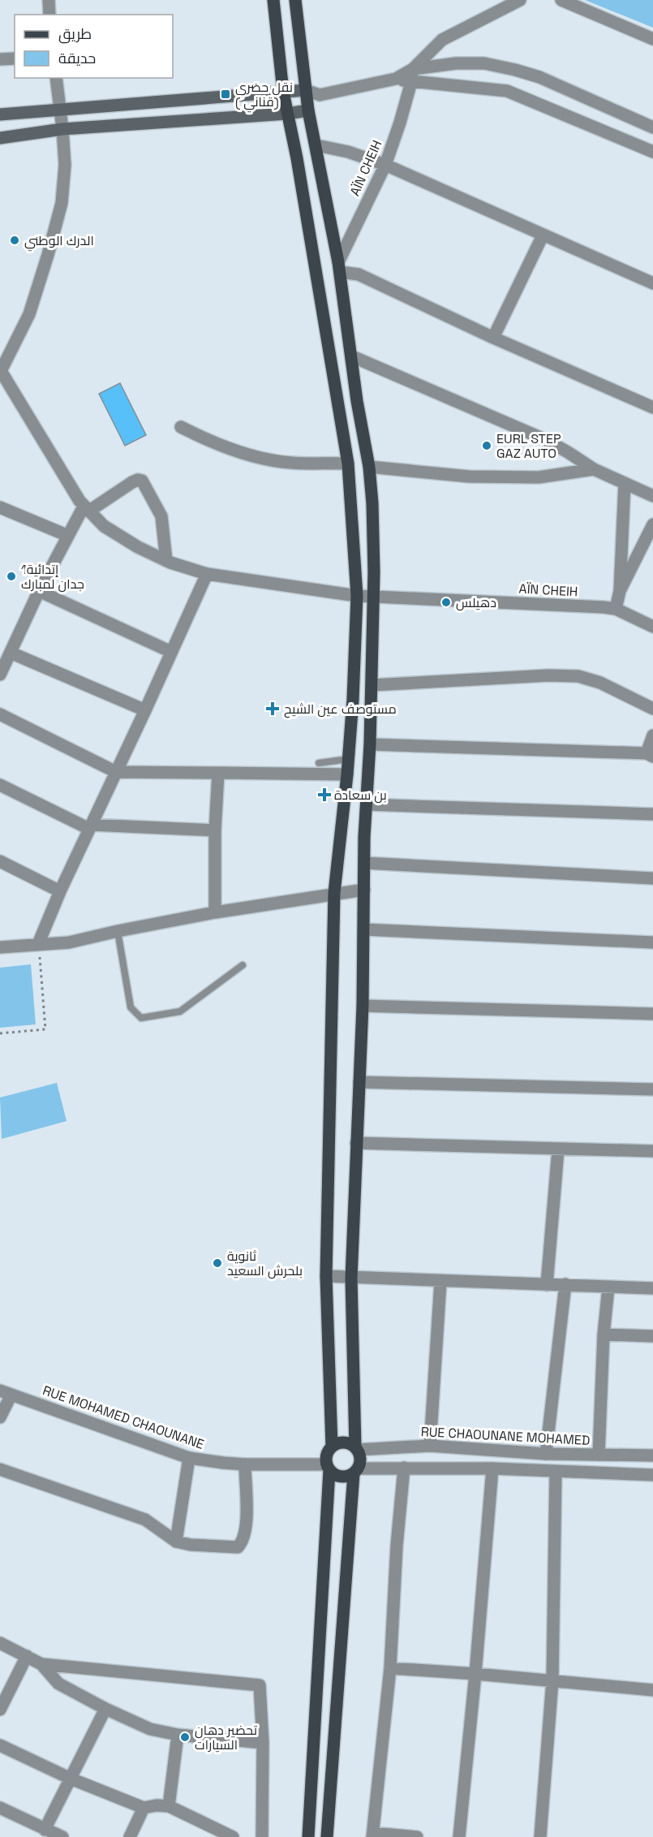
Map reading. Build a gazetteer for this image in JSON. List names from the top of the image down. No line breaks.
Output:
{"streets":{"street":["AÏN CHEIH","RUE MOHAMED CHAOUNANE","RUE CHAOUNANE MOHAMED"]},"crossings":[["RUE MOHAMED CHAOUNANE","RUE CHAOUNANE MOHAMED"]],"places":{"transit":["نقل حضري ( قناني)"],"other":["الدرك الوطني","EURL STEP GAZ AUTO","1إتدائية جدان لمبارك","دهيلس","ثانوية بلحرش السعيد","تحضير دهان السيارات"],"health":["مستوصف عين الشيح","بن سعادة"]},"legend":["طريق","حديقة"]}
